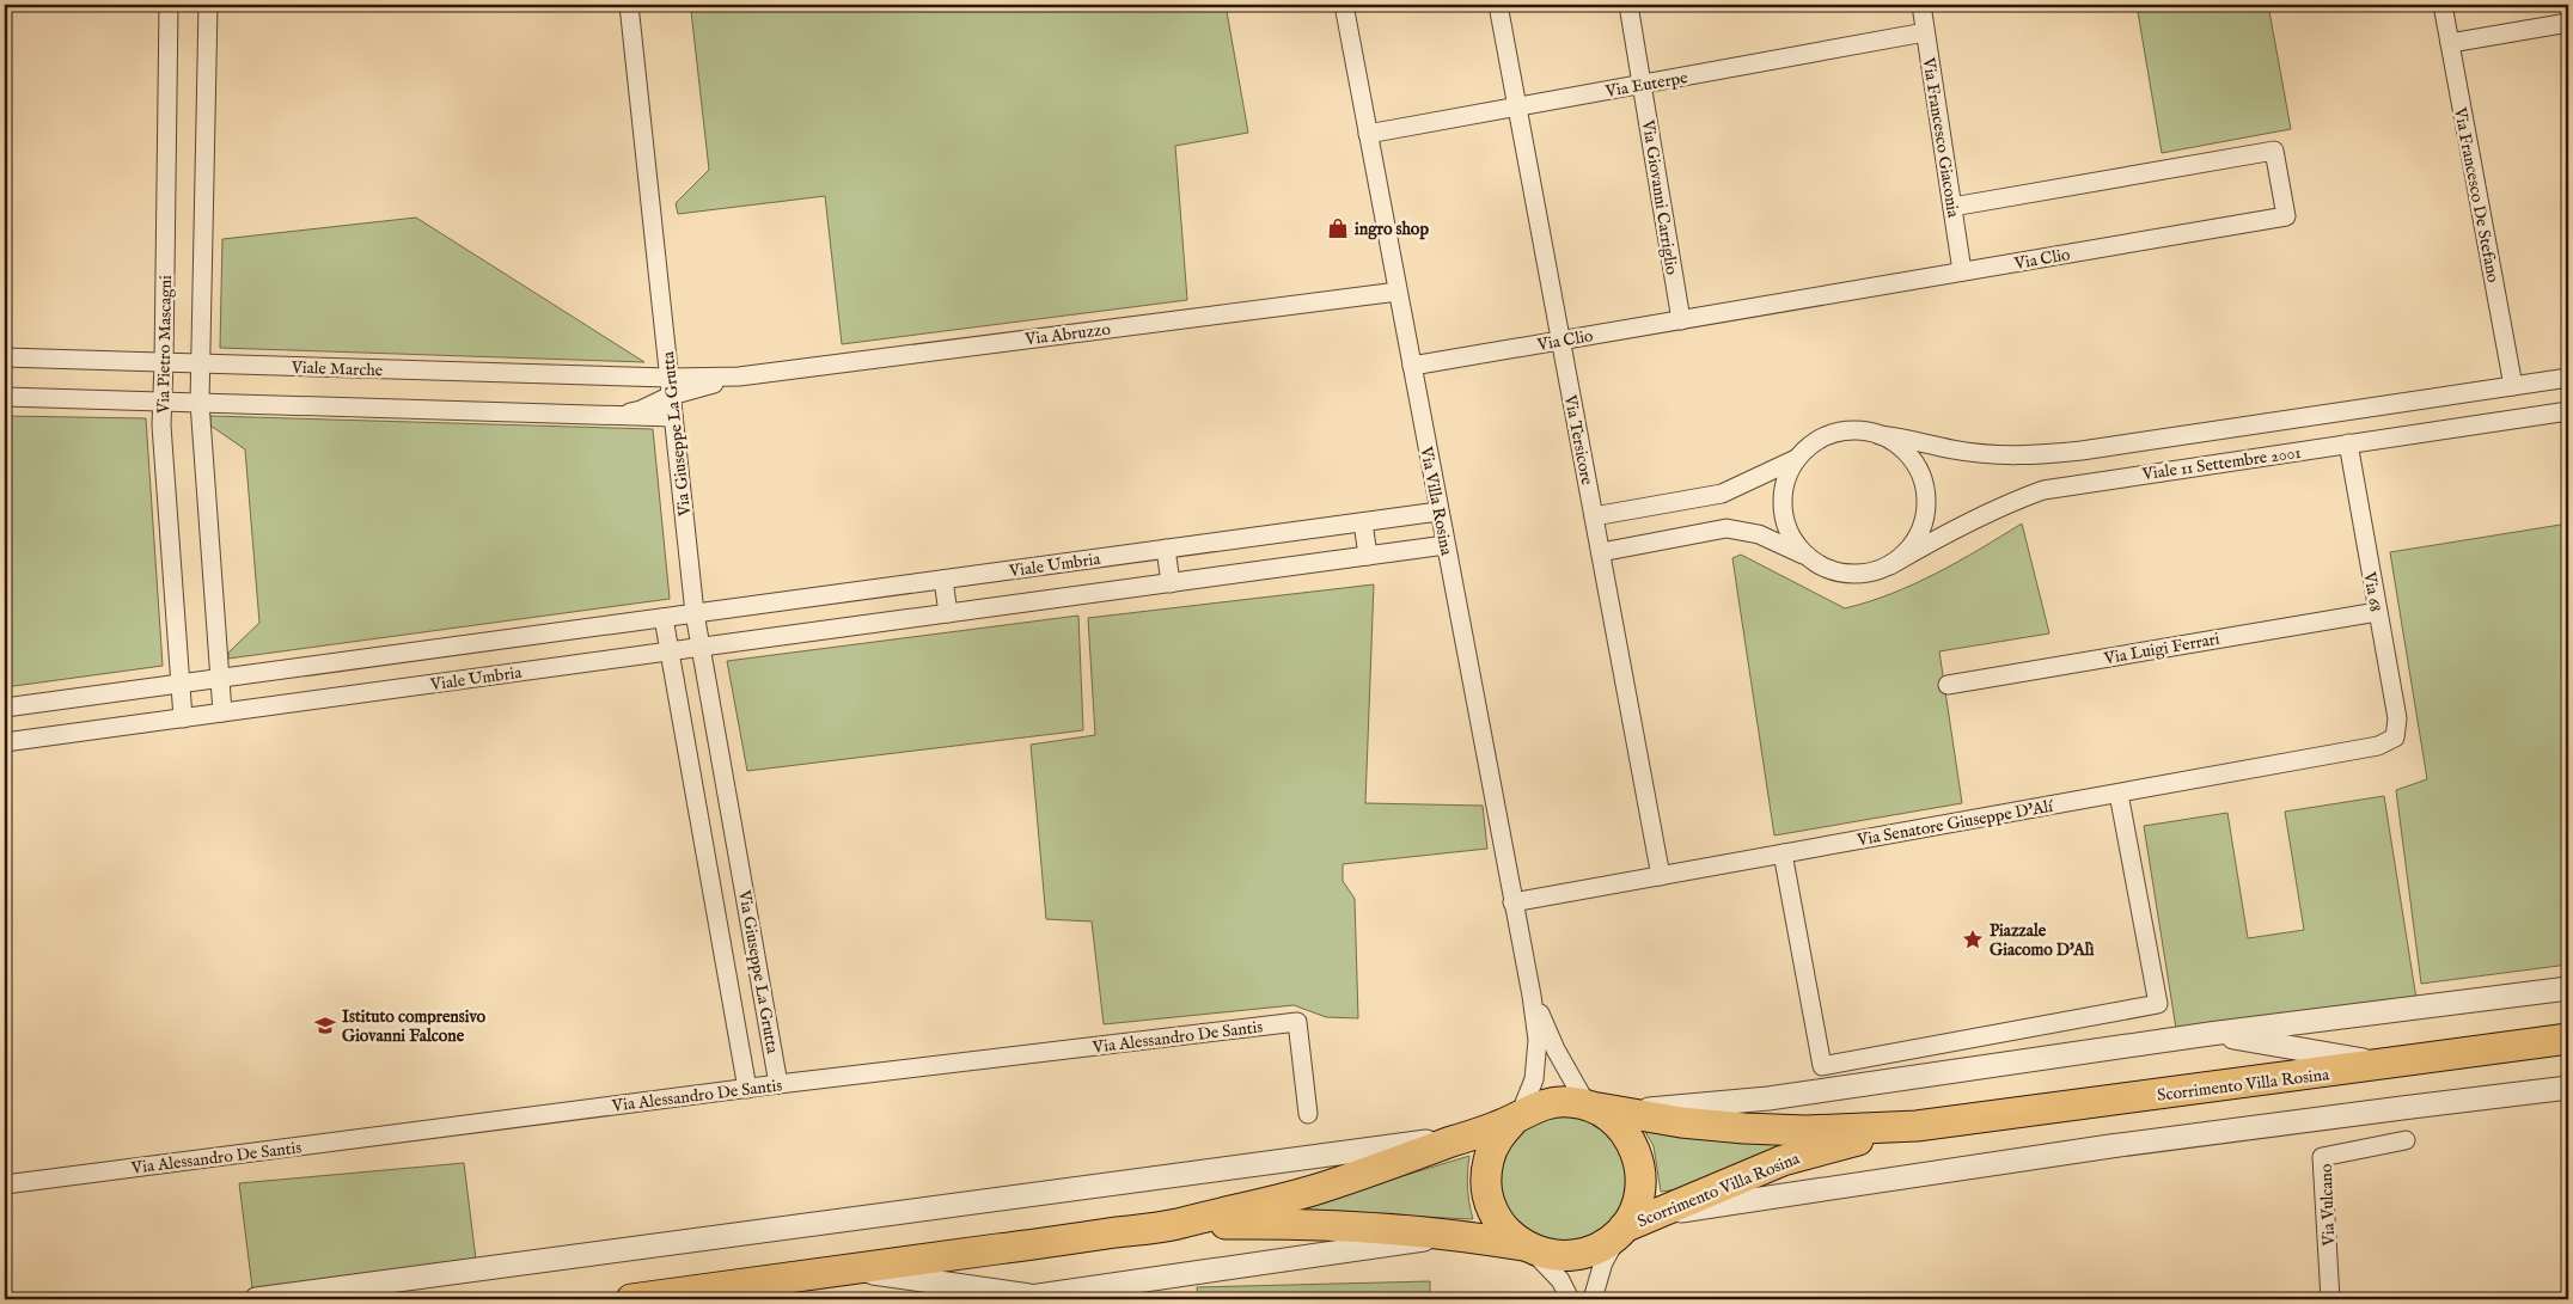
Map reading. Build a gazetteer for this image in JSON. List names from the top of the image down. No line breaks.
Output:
{"streets":{"main road":["Scorrimento Villa Rosina"],"street":["Via Euterpe","Via Francesco Giaconia","Via Francesco De Stefano","Via Giovanni Carriglio","Via Clio","Via Abruzzo","Via Pietro Mascagni","Viale Marche","Via Giuseppe La Grutta","Via Tersicore","Viale 11 Settembre 2001","Via Villa Rosina","Viale Umbria","Via 68","Via Luigi Ferrari","Via Senatore Giuseppe D'Alí","Via Alessandro De Santis","Via Vulcano"]},"crossings":[["Via Euterpe","Via Francesco Giaconia"],["Via Euterpe","Via Giovanni Carriglio"],["Via Euterpe","Via Tersicore"],["Via Euterpe","Via Villa Rosina"],["Via Francesco Giaconia","Via Clio"],["Via Francesco De Stefano","Viale 11 Settembre 2001"],["Via Giovanni Carriglio","Via Clio"],["Via Clio","Via Tersicore"],["Via Clio","Via Villa Rosina"],["Via Abruzzo","Viale Marche"],["Via Abruzzo","Via Giuseppe La Grutta"],["Via Abruzzo","Via Villa Rosina"],["Via Pietro Mascagni","Viale Marche"],["Via Pietro Mascagni","Viale Umbria"],["Viale Marche","Via Giuseppe La Grutta"],["Via Giuseppe La Grutta","Viale Umbria"],["Via Giuseppe La Grutta","Via Alessandro De Santis"],["Via Tersicore","Via Senatore Giuseppe D'Alí"],["Viale 11 Settembre 2001","Via 68"],["Via Villa Rosina","Viale Umbria"],["Via Villa Rosina","Via Senatore Giuseppe D'Alí"],["Via Villa Rosina","Scorrimento Villa Rosina"],["Via 68","Via Luigi Ferrari"],["Via 68","Via Senatore Giuseppe D'Alí"]],"places":{"shop":["ingro shop"],"place":["Piazzale Giacomo D'Alì"],"school or university":["Istituto comprensivo Giovanni Falcone"]}}
